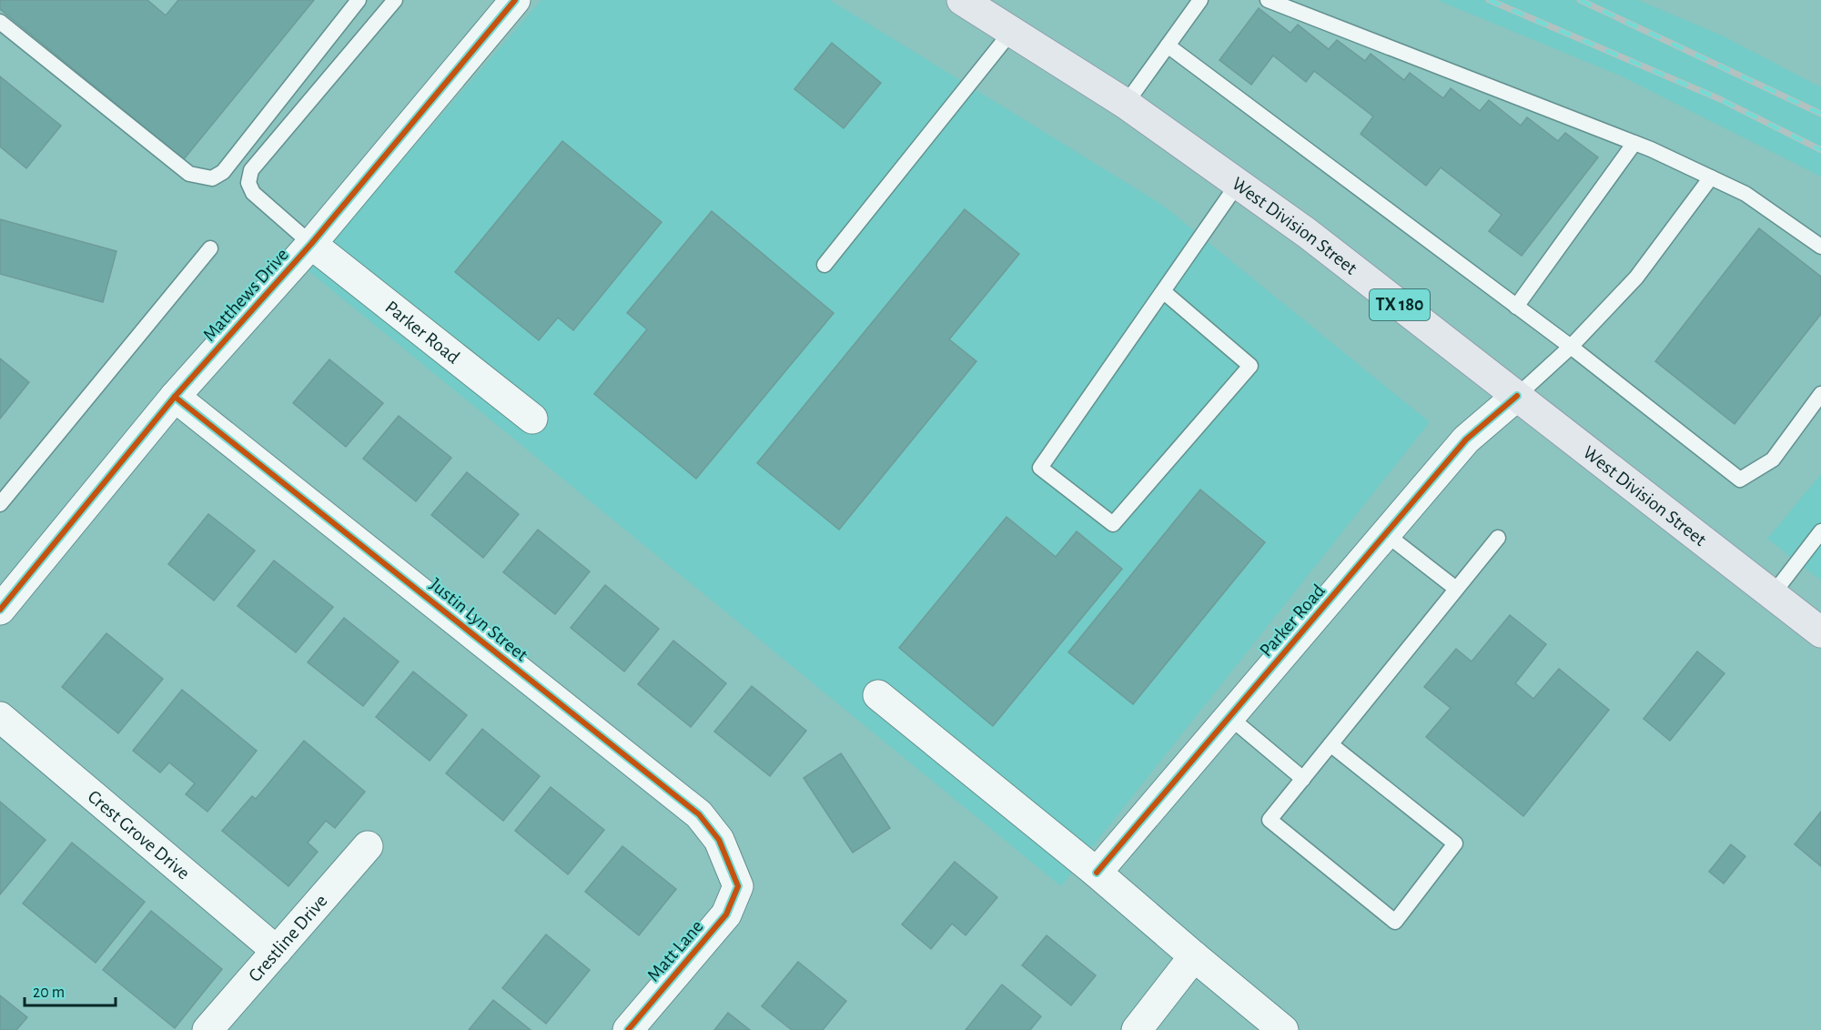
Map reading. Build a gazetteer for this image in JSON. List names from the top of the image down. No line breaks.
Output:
{"streets":{"main road":["West Division Street","TX 180"],"street":["Matthews Drive","Parker Road","Justin Lyn Street","Crest Grove Drive","Crestline Drive","Matt Lane"]},"crossings":[["West Division Street","Parker Road"],["Matthews Drive","Parker Road"],["Matthews Drive","Justin Lyn Street"],["Justin Lyn Street","Matt Lane"],["Crest Grove Drive","Crestline Drive"]],"scale_bar":"20 m"}
